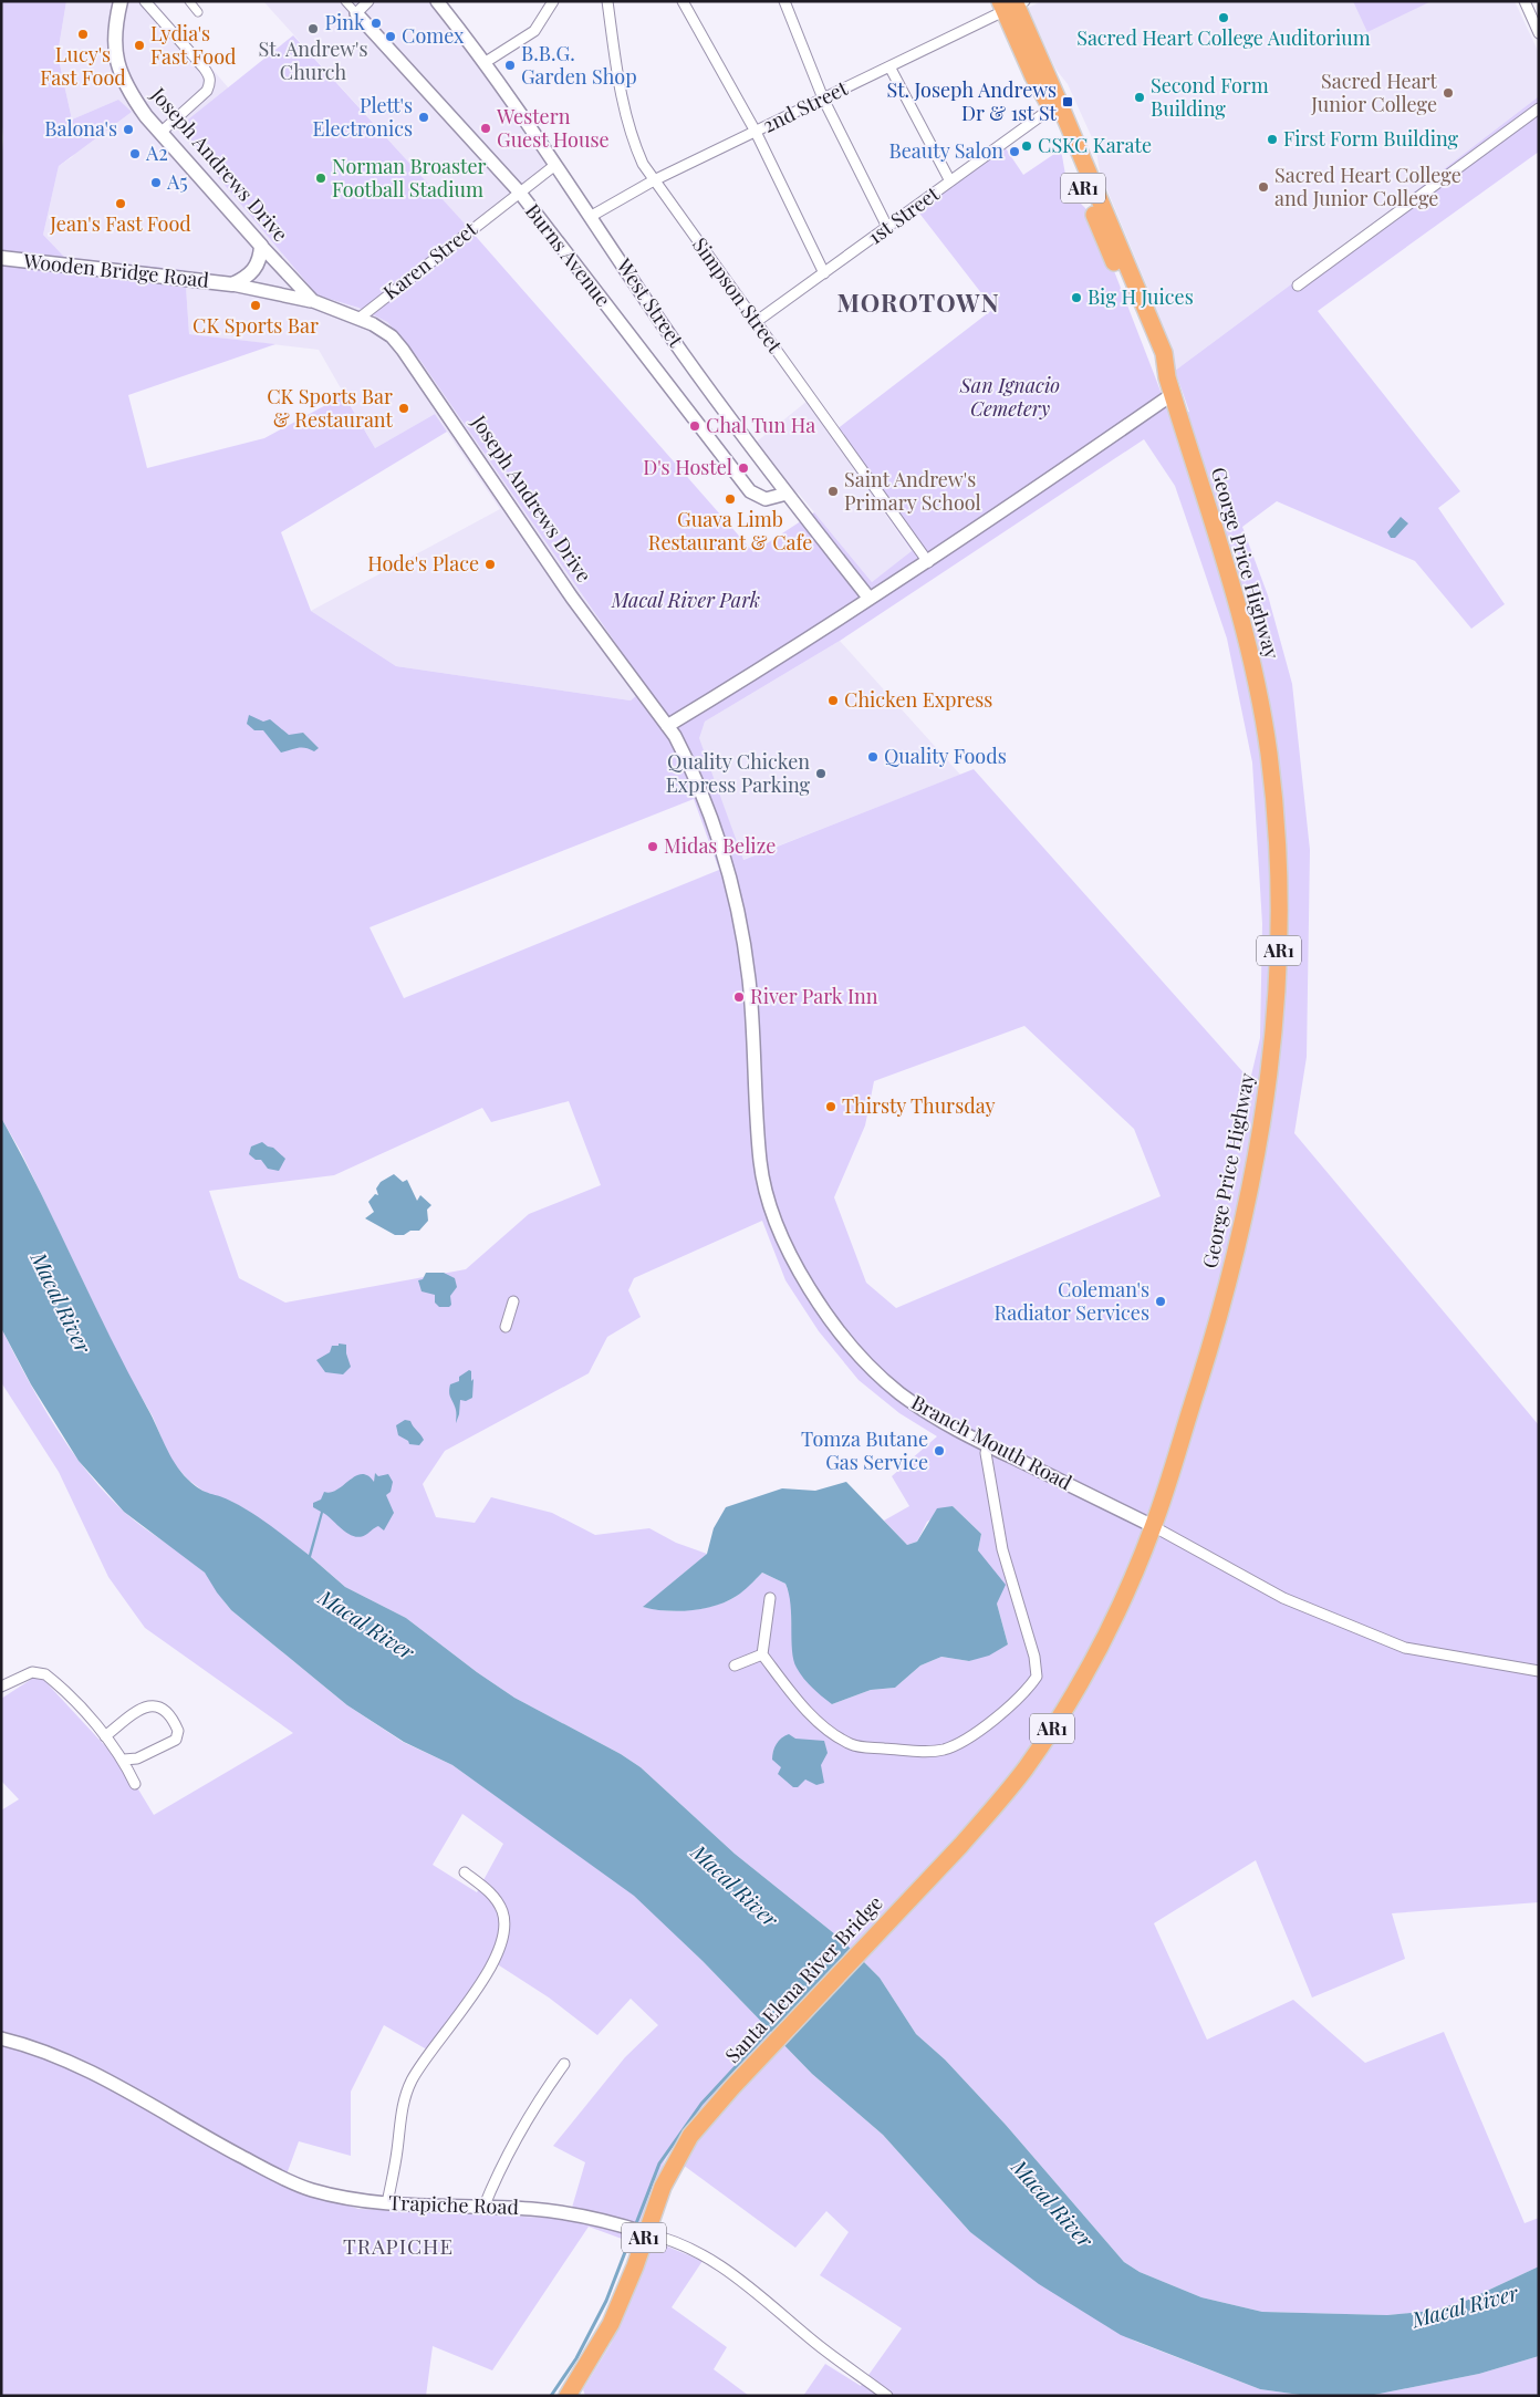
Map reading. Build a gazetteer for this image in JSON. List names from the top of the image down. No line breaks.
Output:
{"streets":{"highway":["AR1","George Price Highway","Santa Elena River Bridge"],"main road":["Joseph Andrews Drive","Wooden Bridge Road"],"street":["2nd Street","1st Street","Burns Avenue","Karen Street","Simpson Street","West Street","Branch Mouth Road","Trapiche Road"]},"crossings":[["2nd Street","AR1"],["2nd Street","Simpson Street"],["2nd Street","West Street"],["Joseph Andrews Drive","Karen Street"],["Joseph Andrews Drive","Branch Mouth Road"],["AR1","1st Street"],["AR1","George Price Highway"],["AR1","Santa Elena River Bridge"],["AR1","Trapiche Road"],["1st Street","Simpson Street"],["Burns Avenue","Karen Street"],["Burns Avenue","West Street"],["Karen Street","West Street"],["George Price Highway","Branch Mouth Road"],["George Price Highway","Santa Elena River Bridge"],["Santa Elena River Bridge","Trapiche Road"]],"districts":["MOROTOWN","TRAPICHE"],"water":["Macal River"],"parks":["San Ignacio Cemetery","Macal River Park"],"places":{"other":["Sacred Heart College Auditorium","Pink","St. Andrew's Church","Lucy's Fast Food","Comex","Lydia's Fast Food","B.B.G. Garden Shop","Sacred Heart Junior College","Second Form Building","Plett's Electronics","Western Guest House","Balona's","First Form Building","CSKC Karate","Beauty Salon","A2","Norman Broaster Football Stadium","A5","Sacred Heart College and Junior College","Jean's Fast Food","Big H Juices","CK Sports Bar","CK Sports Bar & Restaurant","Chal Tun Ha","D's Hostel","Saint Andrew's Primary School","Guava Limb Restaurant & Cafe","Hode's Place","Chicken Express","Quality Foods","Quality Chicken Express Parking","Midas Belize","River Park Inn","Thirsty Thursday","Coleman's Radiator Services","Tomza Butane Gas Service"],"transit":["St. Joseph Andrews Dr & 1st St"]}}
